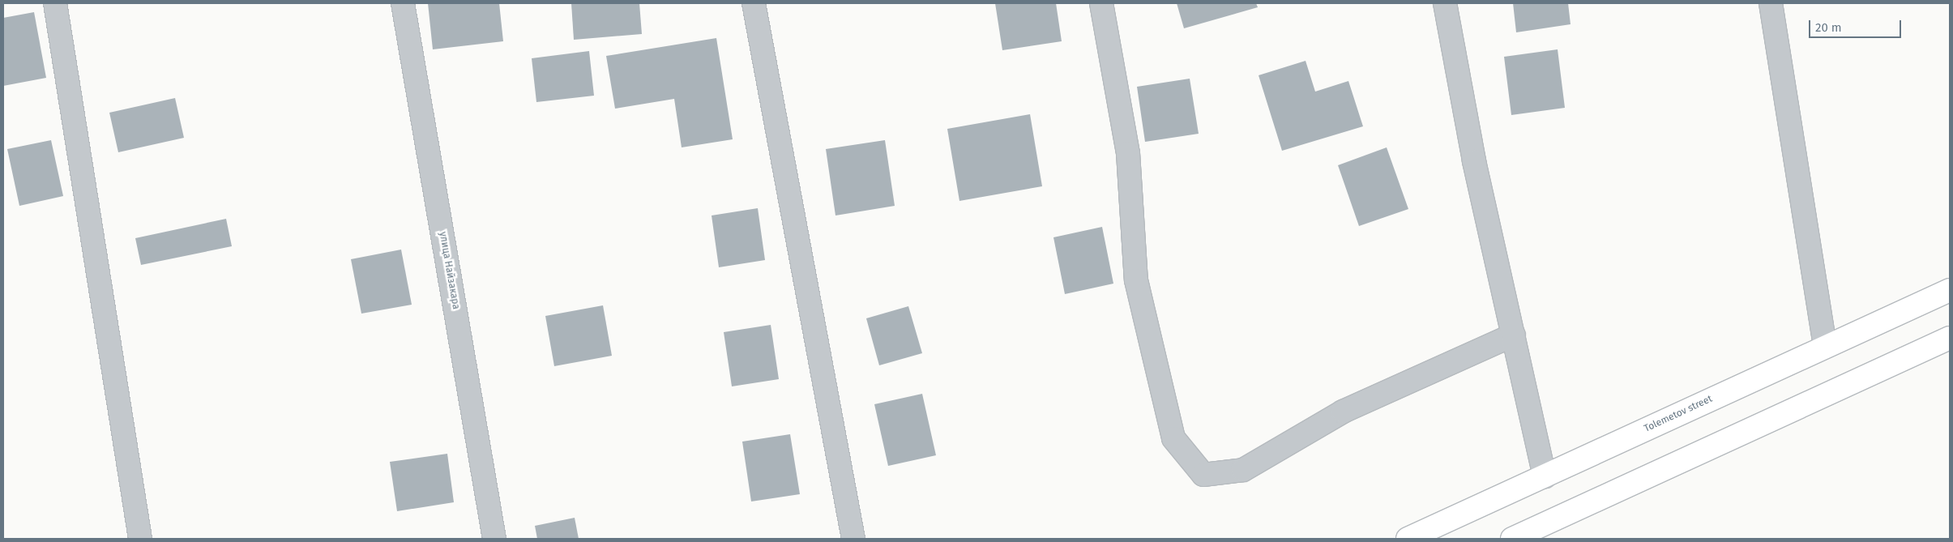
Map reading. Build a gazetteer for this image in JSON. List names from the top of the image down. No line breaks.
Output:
{"streets":{"main road":["Tolemetov street"],"street":["улица Найзакара"]},"scale_bar":"20 m"}
